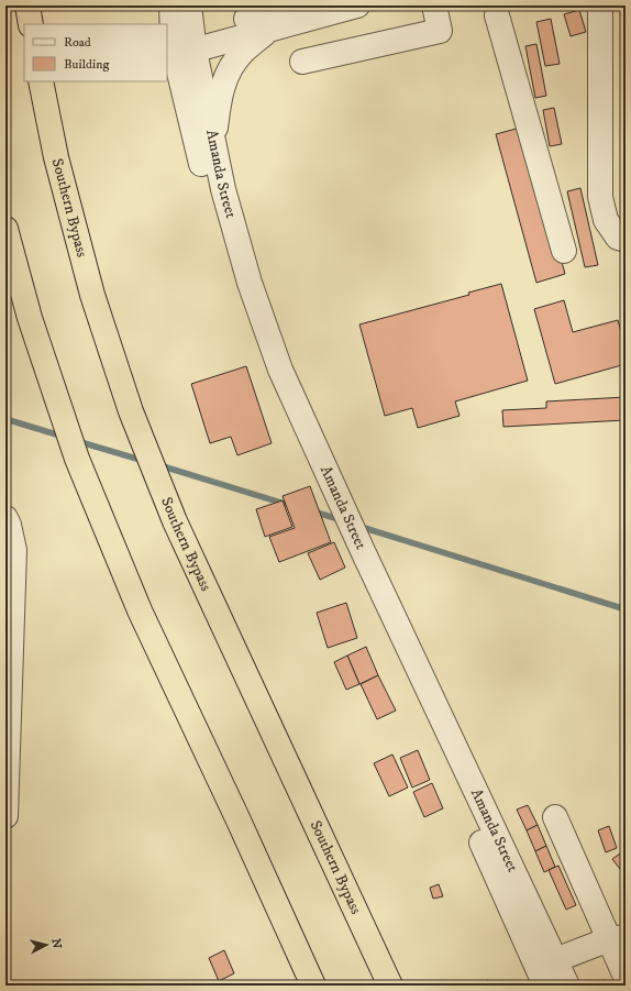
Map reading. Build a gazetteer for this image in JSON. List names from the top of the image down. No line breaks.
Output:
{"streets":{"highway":["Southern Bypass"],"street":["Amanda Street"]},"legend":["Road","Building"],"north":"right"}
